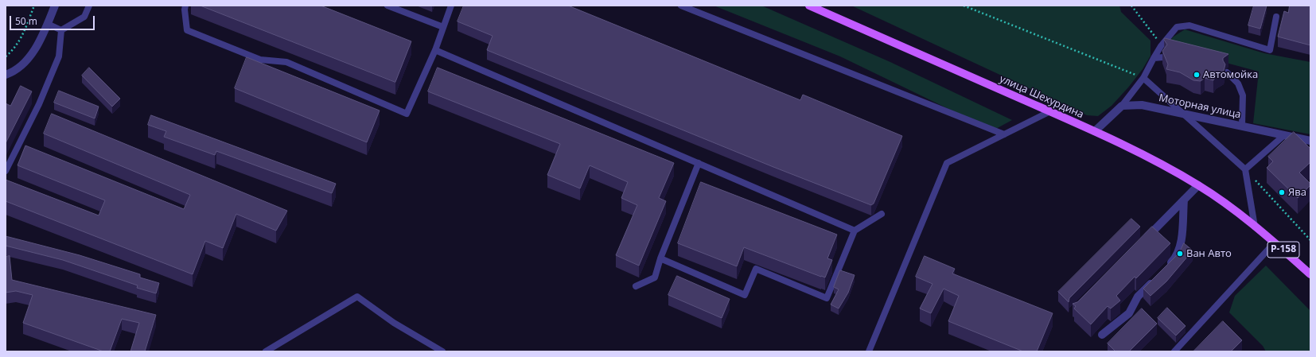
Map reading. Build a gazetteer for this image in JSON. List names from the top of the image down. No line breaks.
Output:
{"streets":{"main road":["улица Шехурдина","Р-158"],"street":["Моторная улица"]},"crossings":[["улица Шехурдина","Р-158"]],"places":["Автомойка","Ява","Ван Авто"],"scale_bar":"50 m"}
